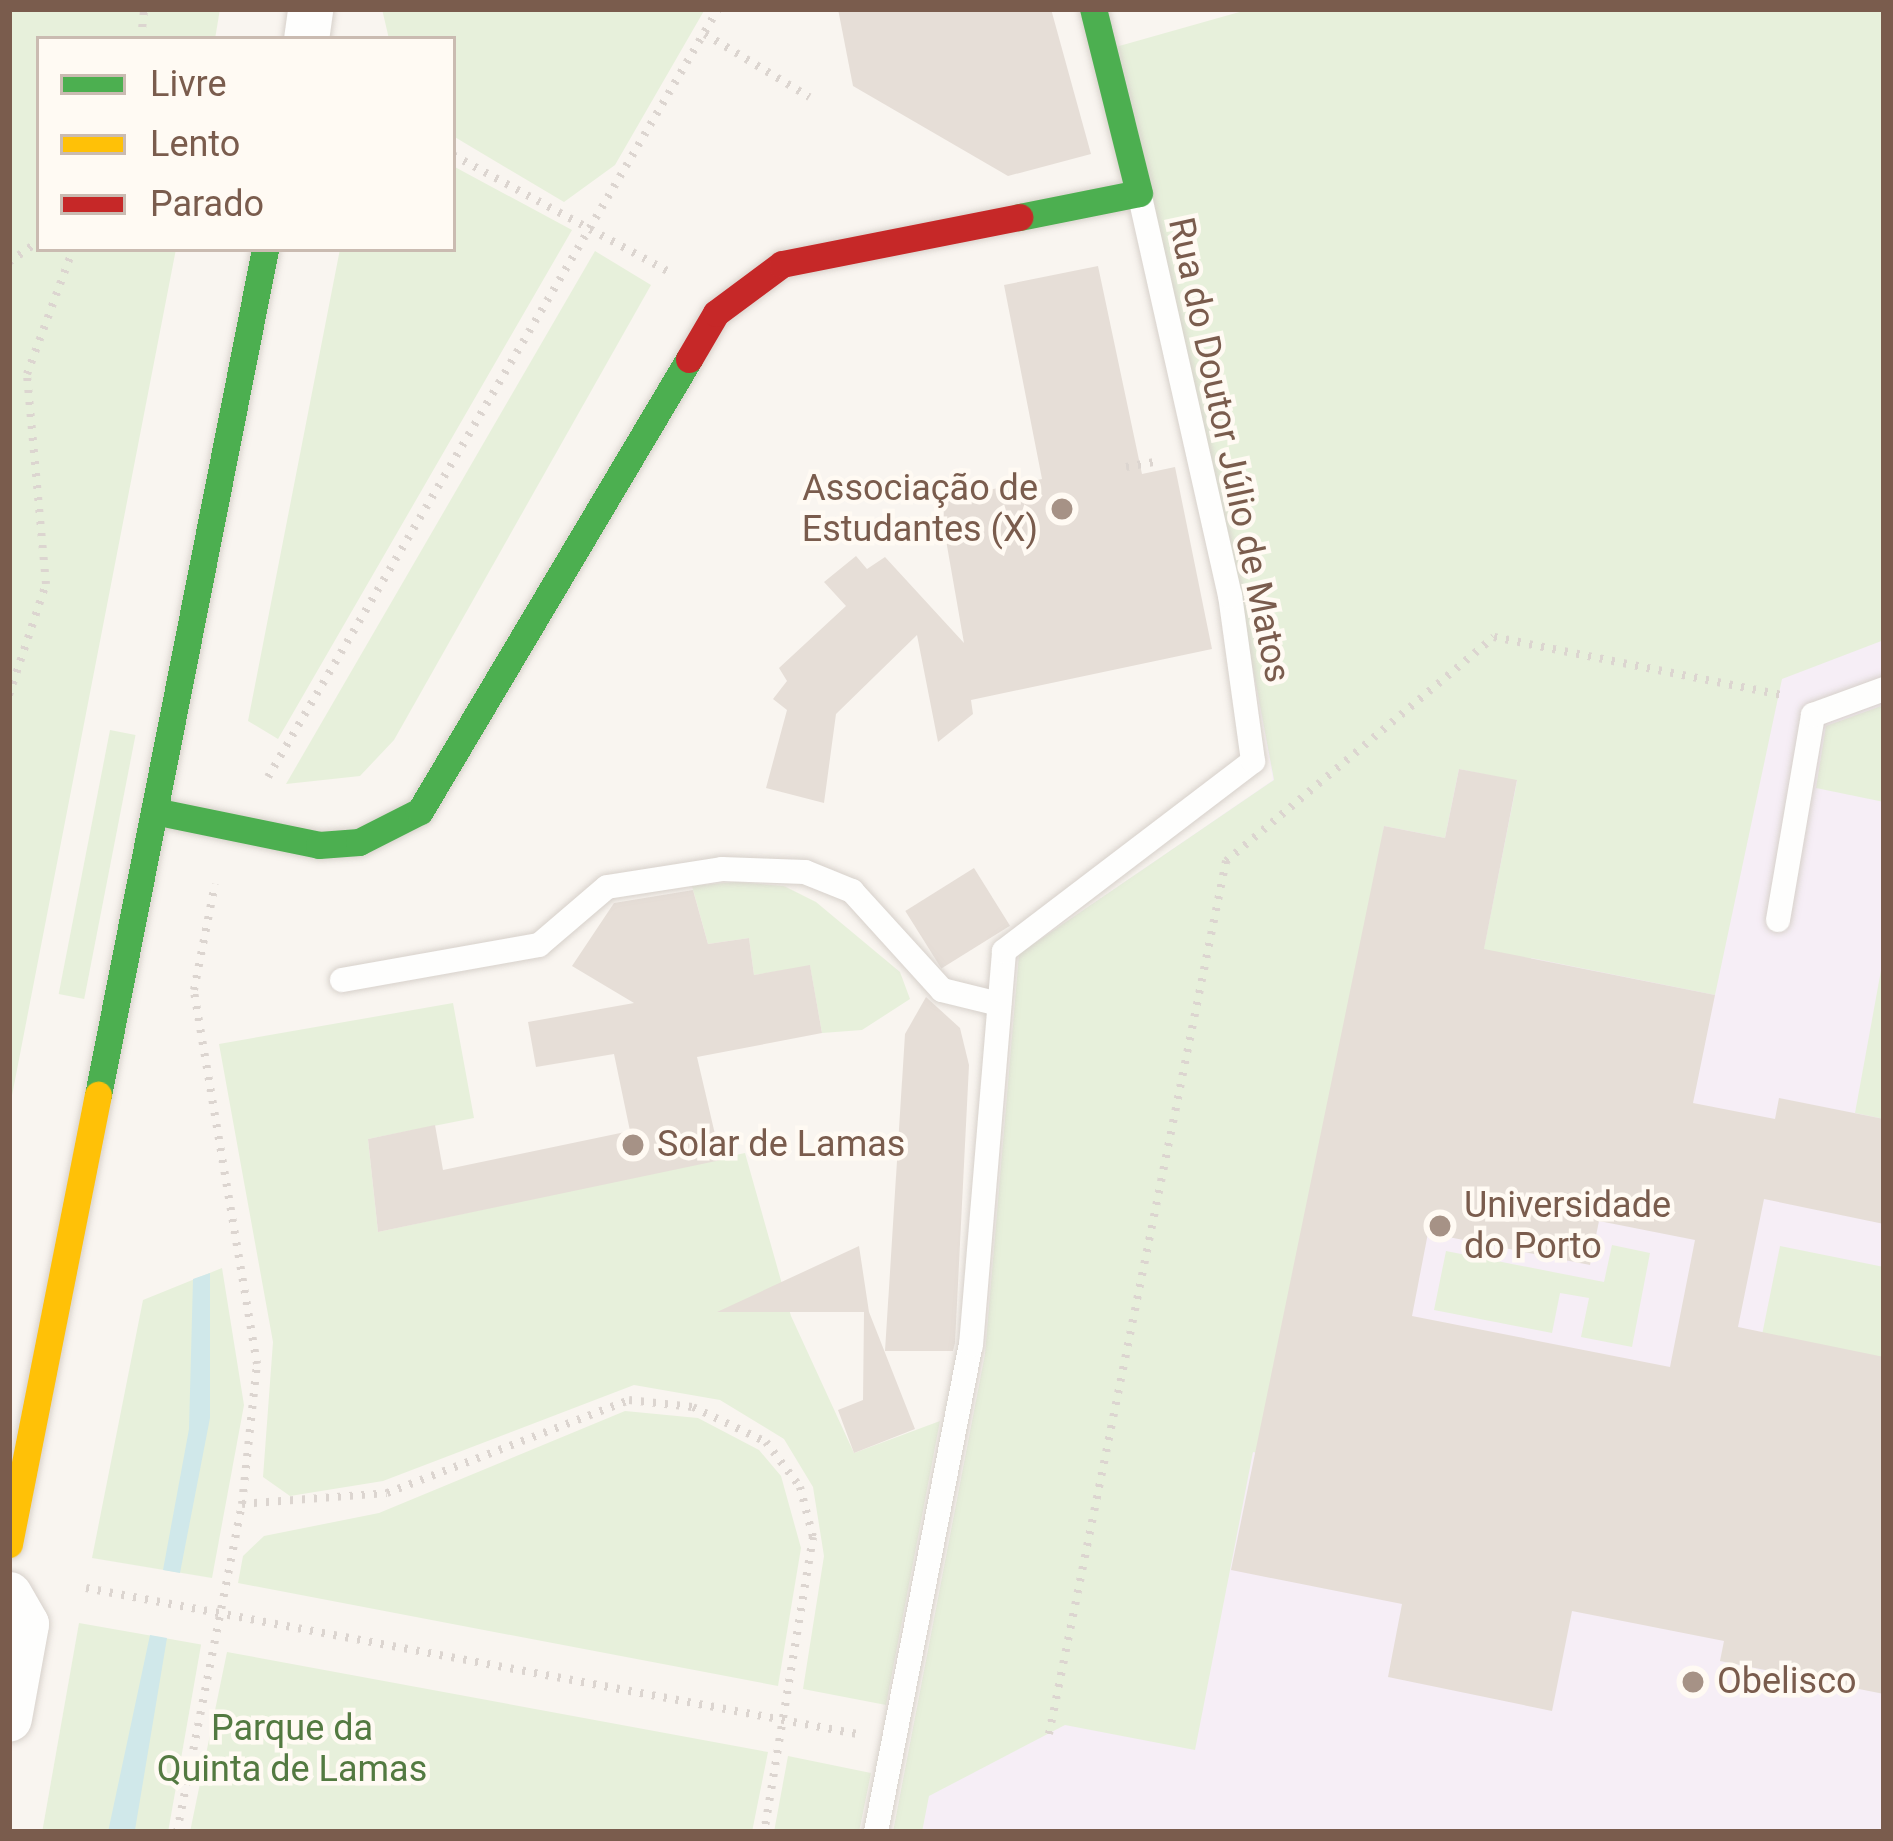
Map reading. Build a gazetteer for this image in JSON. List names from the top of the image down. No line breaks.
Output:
{"streets":{"street":["Rua do Doutor Júlio de Matos"]},"parks":["Parque da Quinta de Lamas"],"places":["Associação de Estudantes (X)","Solar de Lamas","Universidade do Porto","Obelisco"],"legend":["Livre","Lento","Parado"]}
